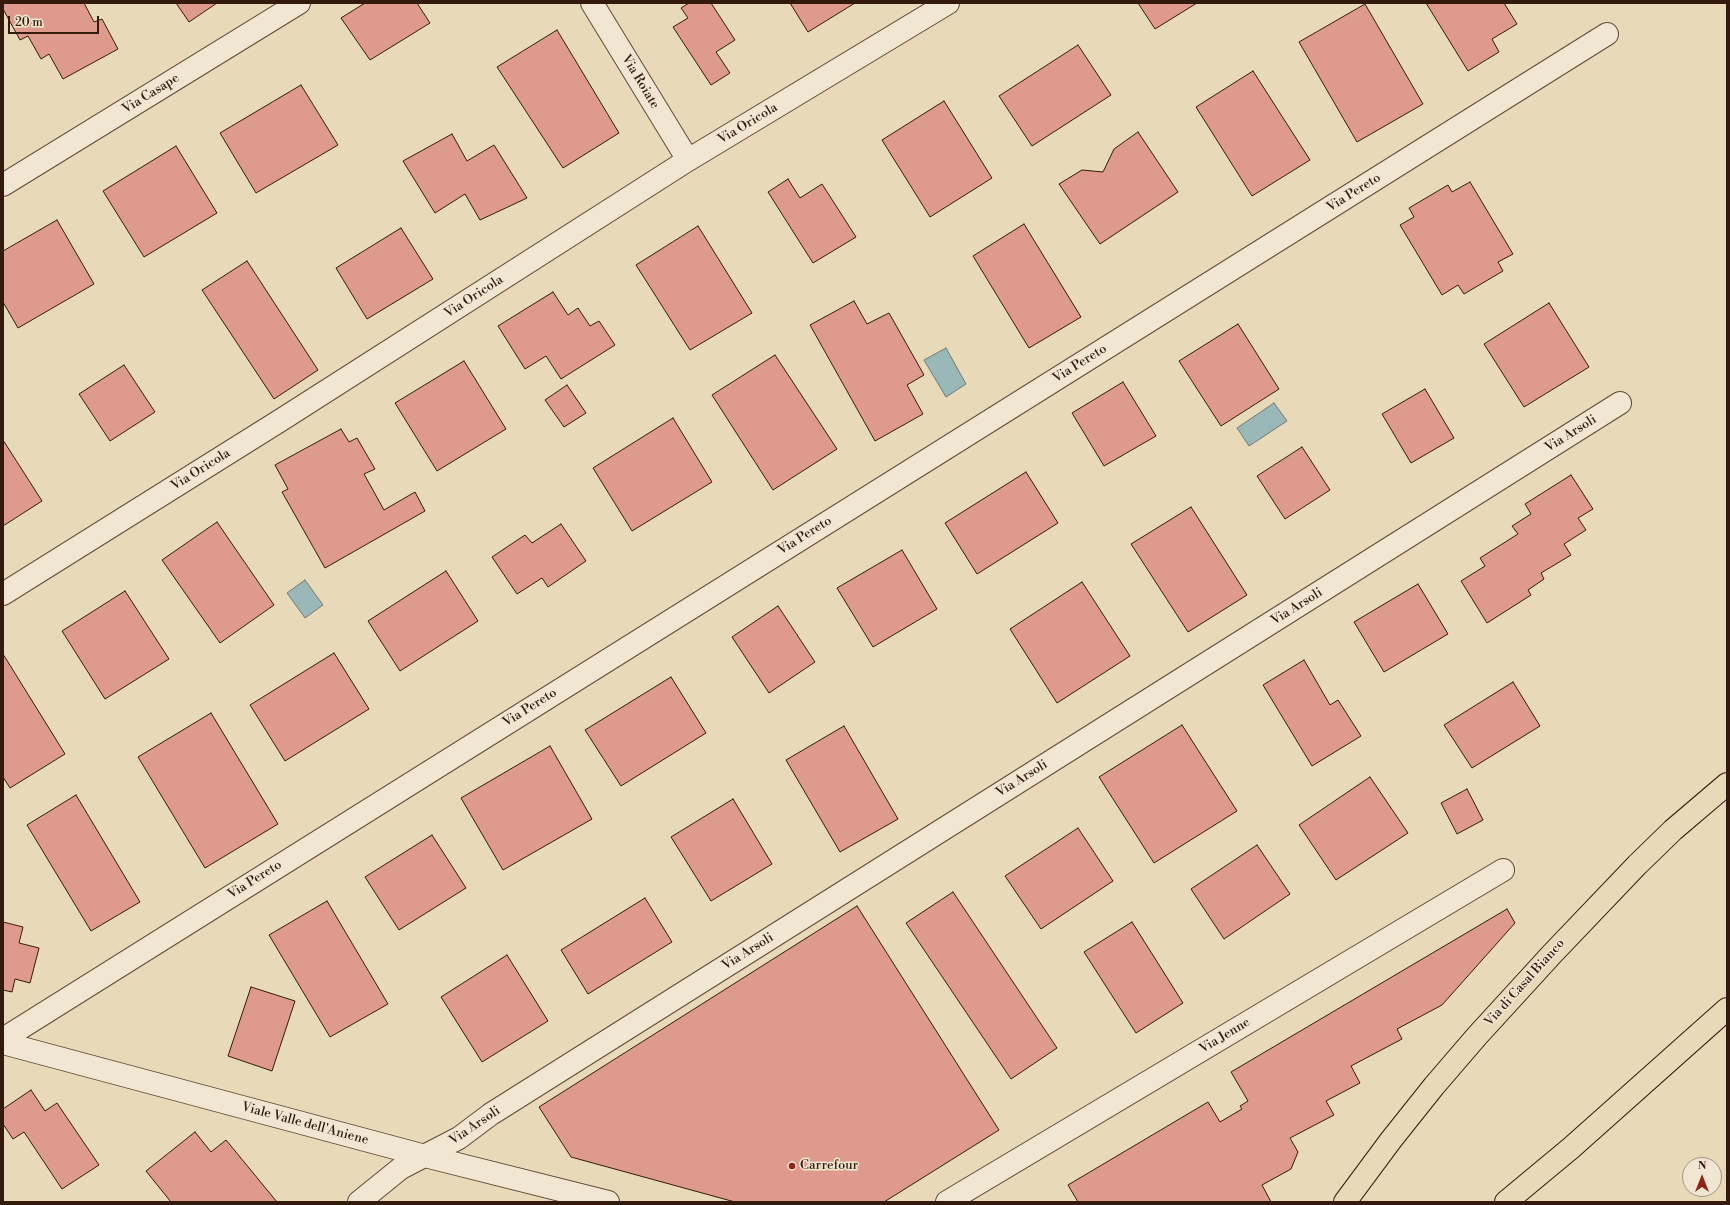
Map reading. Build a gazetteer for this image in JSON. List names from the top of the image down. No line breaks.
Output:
{"streets":{"main road":["Via di Casal Bianco"],"street":["Via Roiate","Via Casape","Via Oricola","Via Pereto","Via Arsoli","Via Jenne","Viale Valle dell'Aniene"]},"crossings":[["Via Roiate","Via Oricola"],["Via Arsoli","Viale Valle dell'Aniene"]],"places":["Carrefour"],"scale_bar":"20 m","north":"top"}
